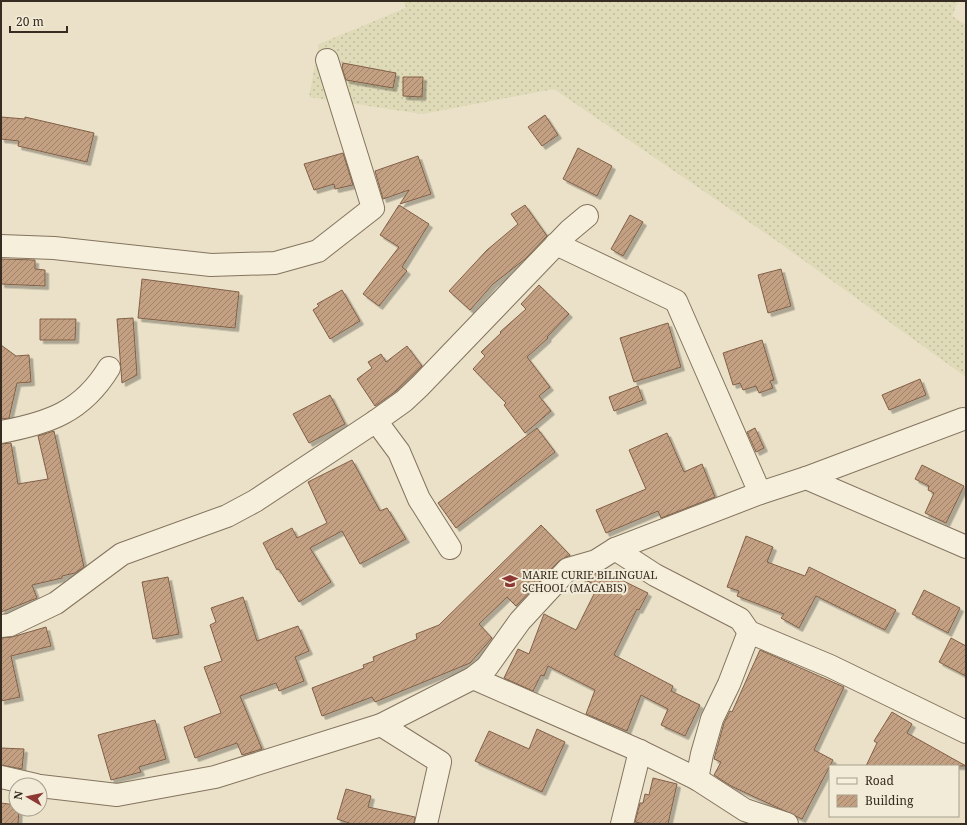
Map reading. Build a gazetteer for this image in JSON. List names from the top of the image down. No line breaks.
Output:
{"places":{"school or university":["MARIE CURIE BILINGUAL SCHOOL (MACABIS)"]},"legend":["Road","Building"],"scale_bar":"20 m","north":"left"}
